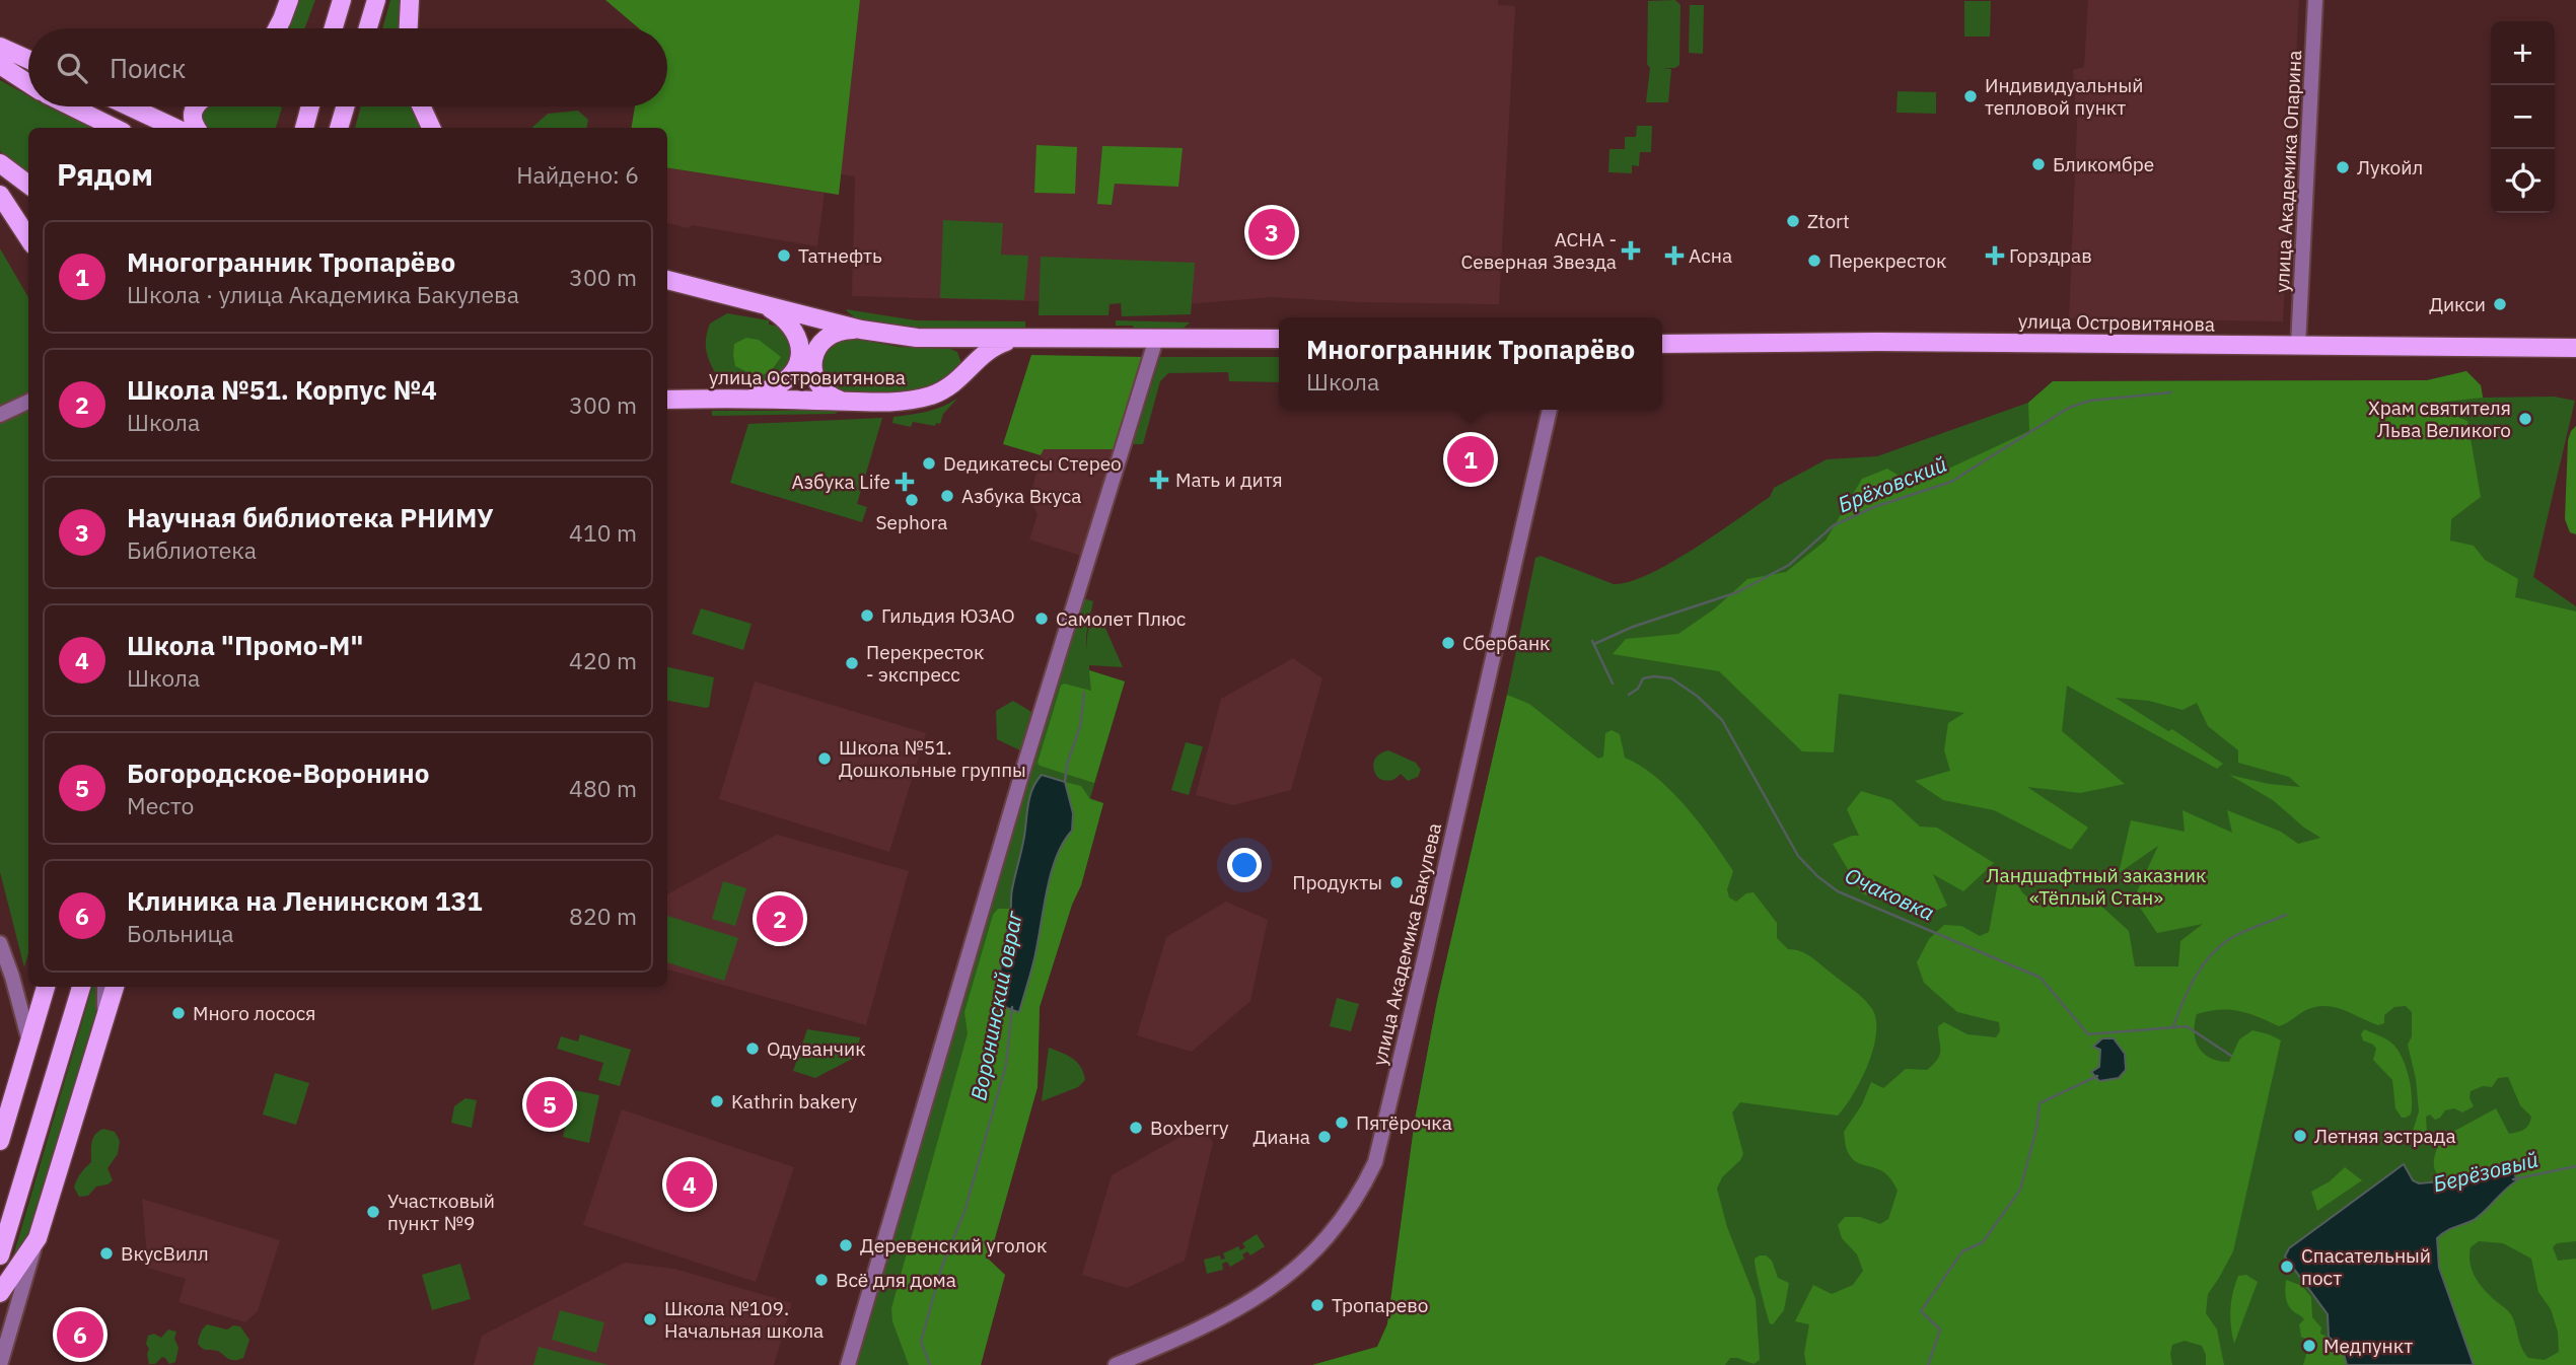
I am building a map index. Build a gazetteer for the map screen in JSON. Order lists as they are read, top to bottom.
{
  "streets": {
    "main road": ["улица Островитянова"],
    "street": ["улица Академика Опарина", "улица Академика Бакулева"]
  },
  "crossings": [
    ["улица Академика Опарина", "улица Островитянова"]
  ],
  "water": [
    "Брёховский",
    "Очаковка",
    "Воронинский овраг",
    "Берёзовый"
  ],
  "parks": ["Ландшафтный заказник «Тёплый Стан»"],
  "places": {
    "other": [
      "Индивидуальный тепловой пункт",
      "Бликомбре",
      "Лукойл",
      "Ztort",
      "Татнефть",
      "Перекресток",
      "Дикси",
      "Храм святителя Льва Великого",
      "Dедикатесы Стерео",
      "Азбука Вкуса",
      "Sephora",
      "Гильдия ЮЗАО",
      "Самолет Плюс",
      "Сбербанк",
      "Перекресток - экспресс",
      "Школа №51. Дошкольные группы",
      "Продукты",
      "Много лосося",
      "Одуванчик",
      "Kathrin bakery",
      "Пятёрочка",
      "Boxberry",
      "Летняя эстрада",
      "Диана",
      "Участковый пункт №9",
      "Деревенский уголок",
      "ВкусВилл",
      "Спасательный пост",
      "Всё для дома",
      "Тропарево",
      "Школа №109. Начальная школа",
      "Медпункт"
    ],
    "health": [
      "АСНА - Северная Звезда",
      "Асна",
      "Горздрав",
      "Мать и дитя",
      "Азбука Life"
    ]
  },
  "page": {
    "map_buttons": ["+", "−"],
    "search": "Поиск",
    "heading": ["Рядом", "Найдено: 6"],
    "pins": [
      "3",
      "1",
      "2",
      "5",
      "4",
      "6"
    ],
    "list": [
      {
        "mark": "1",
        "name": "Многогранник Тропарёво",
        "note": "Школа · улица Академика Бакулева",
        "value": "300 m"
      },
      {
        "mark": "2",
        "name": "Школа №51. Корпус №4",
        "note": "Школа",
        "value": "300 m"
      },
      {
        "mark": "3",
        "name": "Научная библиотека РНИМУ",
        "note": "Библиотека",
        "value": "410 m"
      },
      {
        "mark": "4",
        "name": "Школа \"Промо-М\"",
        "note": "Школа",
        "value": "420 m"
      },
      {
        "mark": "5",
        "name": "Богородское-Воронино",
        "note": "Место",
        "value": "480 m"
      },
      {
        "mark": "6",
        "name": "Клиника на Ленинском 131",
        "note": "Больница",
        "value": "820 m"
      }
    ],
    "popup": ["Многогранник Тропарёво", "Школа"]
  }
}
